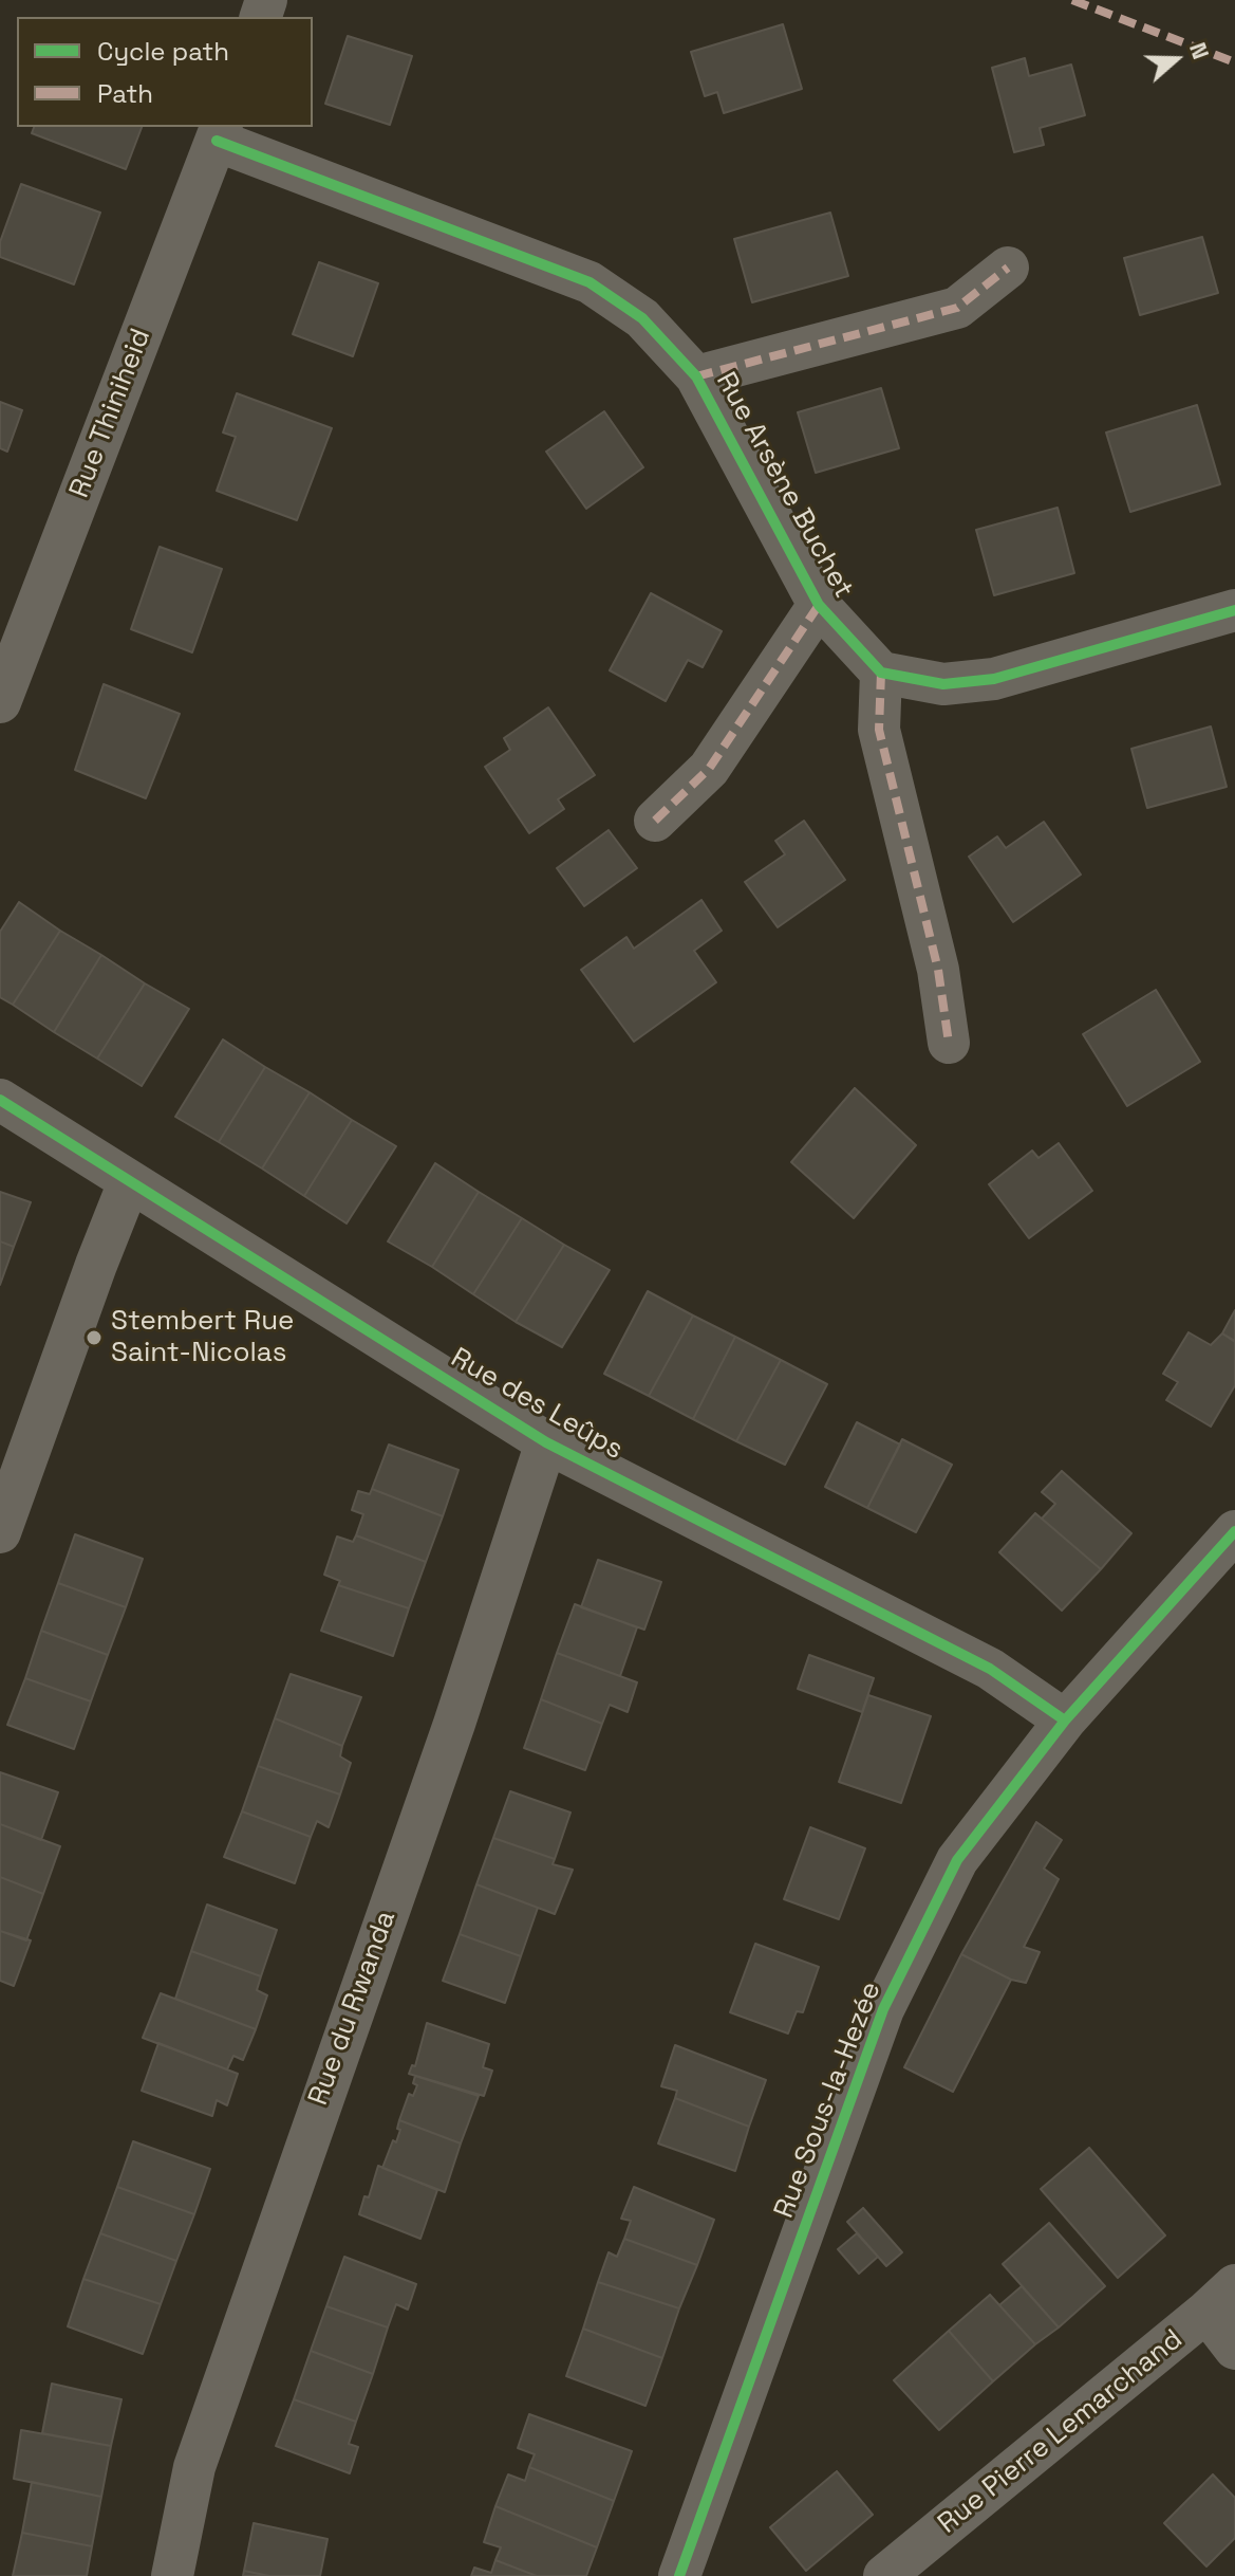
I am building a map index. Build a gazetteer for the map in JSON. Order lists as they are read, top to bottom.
{
  "streets": {
    "street": [
      "Rue Thiniheid",
      "Rue Arsène Buchet",
      "Rue des Leûps",
      "Rue du Rwanda",
      "Rue Sous-la-Hezée",
      "Rue Pierre Lemarchand"
    ]
  },
  "crossings": [
    ["Rue Thiniheid", "Rue Arsène Buchet"],
    ["Rue des Leûps", "Rue du Rwanda"],
    ["Rue des Leûps", "Rue Sous-la-Hezée"]
  ],
  "places": ["Stembert Rue Saint-Nicolas"],
  "legend": ["Cycle path", "Path"],
  "north": "right"
}
